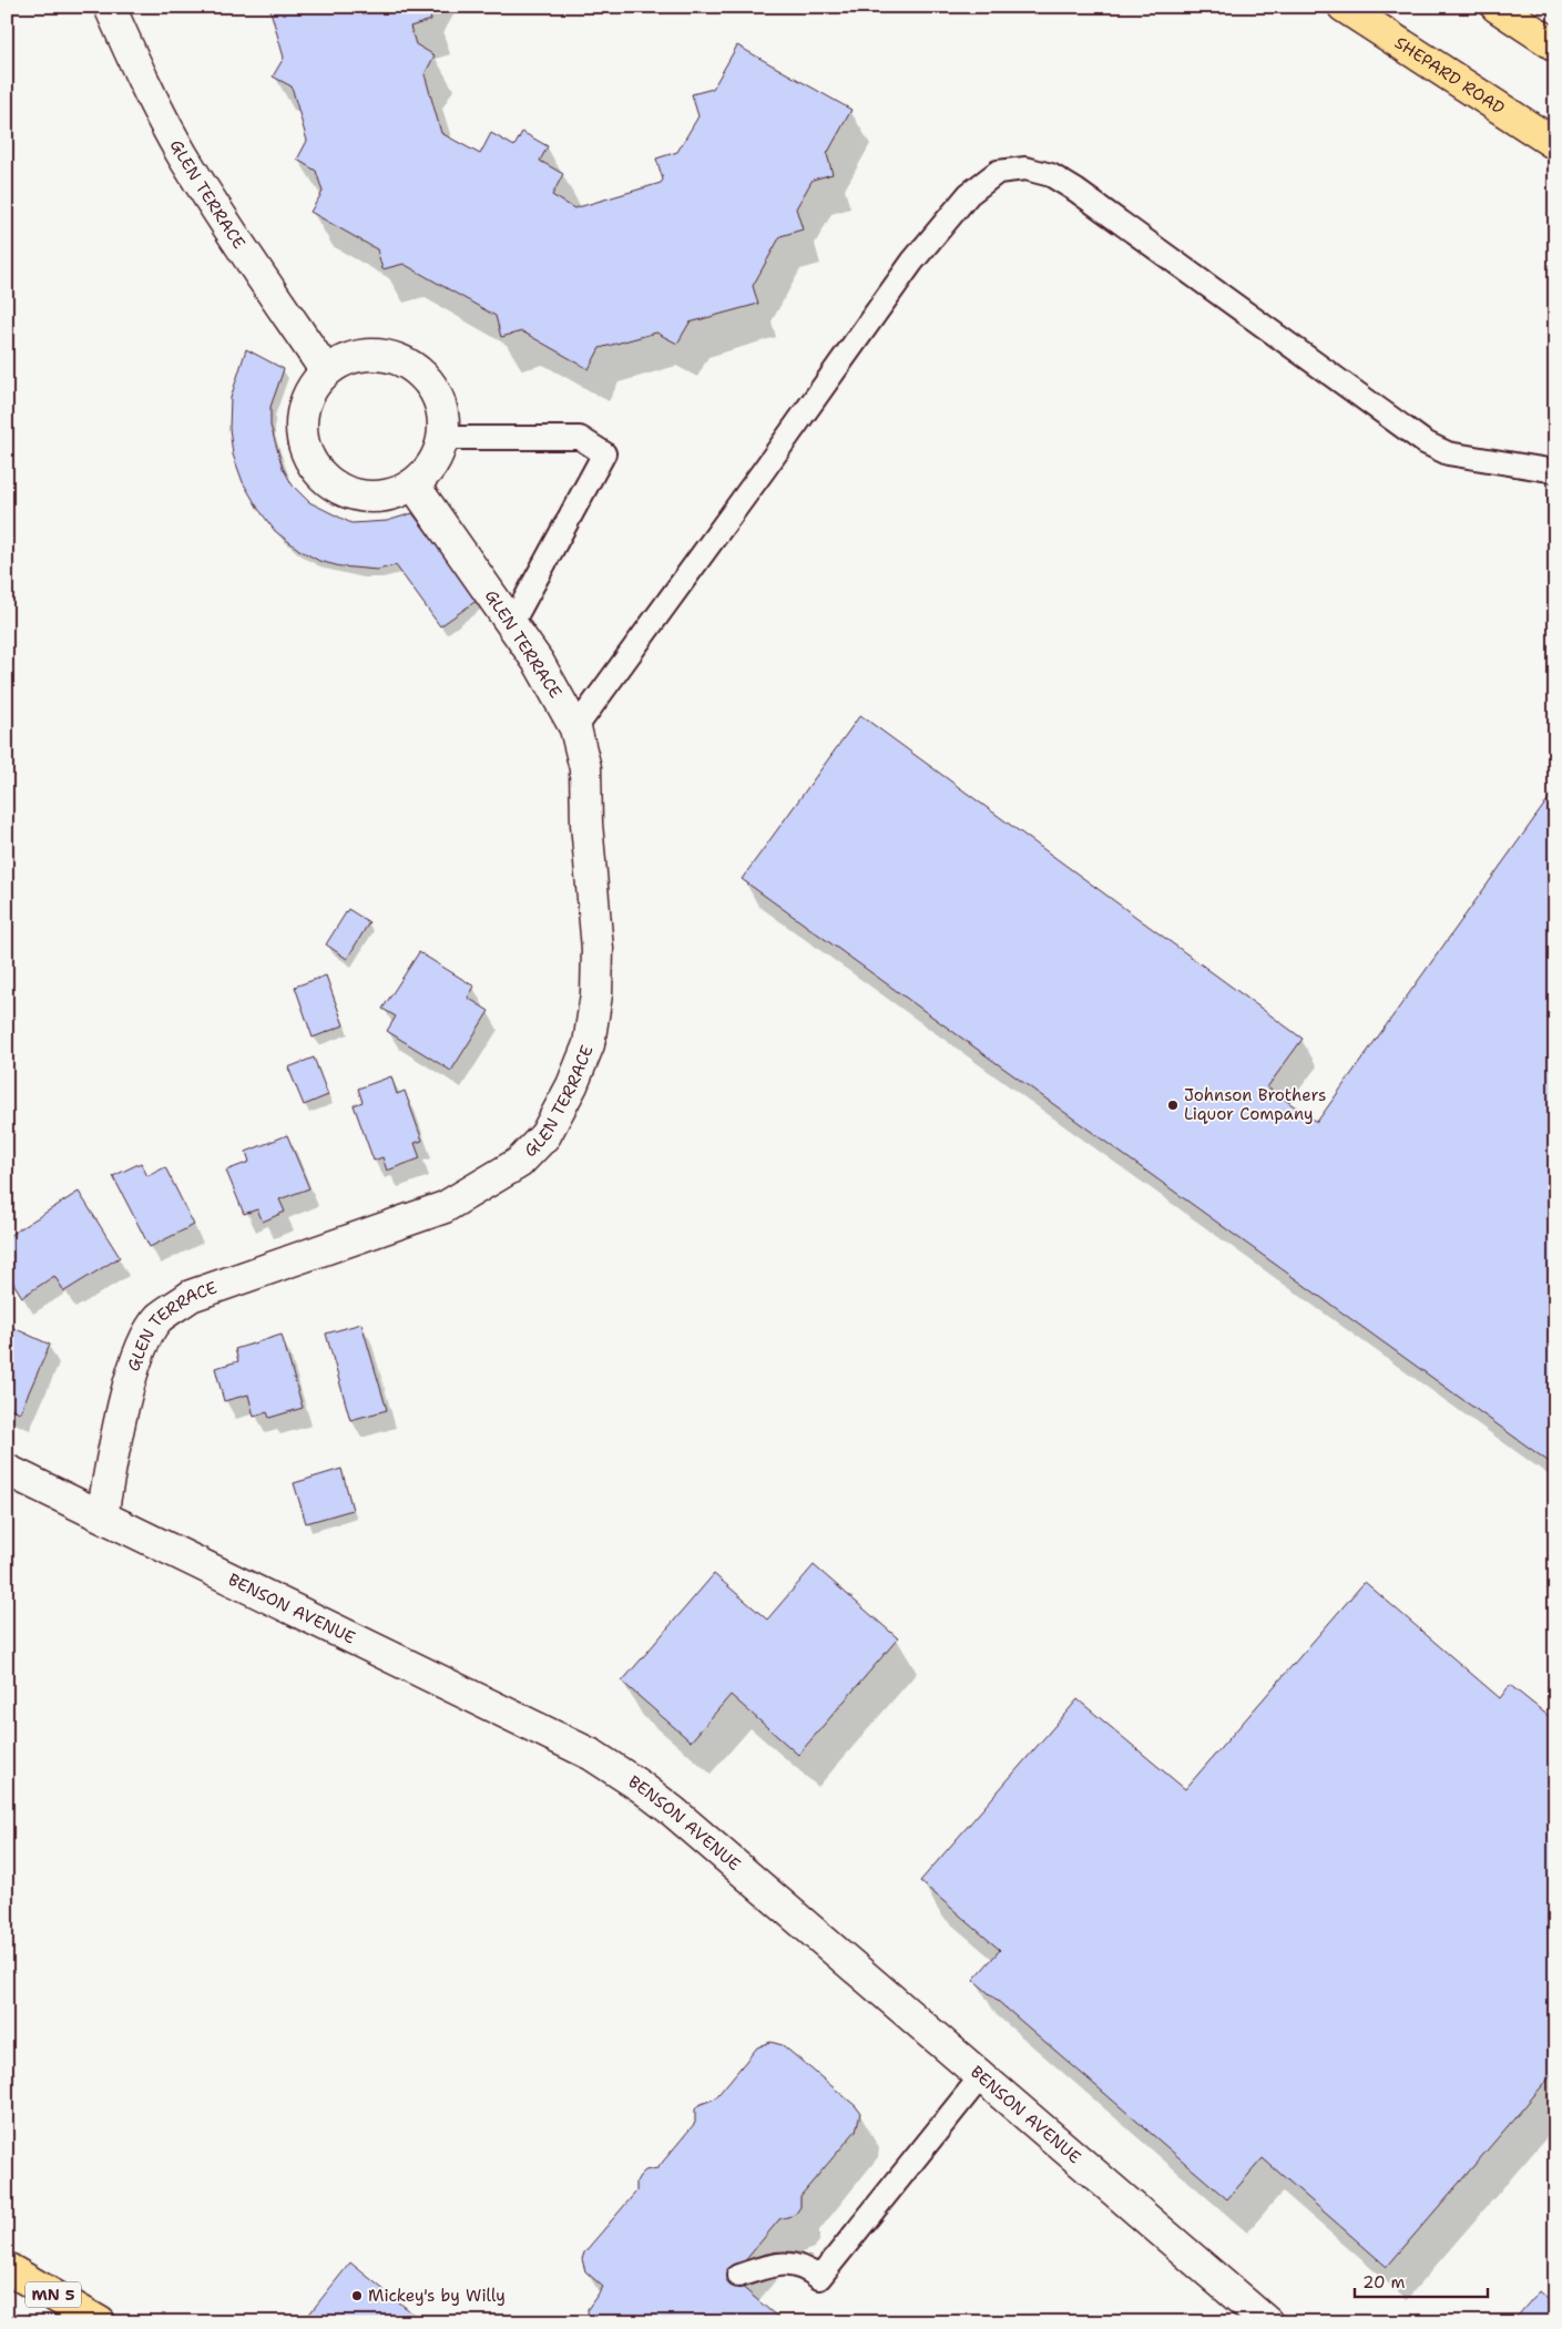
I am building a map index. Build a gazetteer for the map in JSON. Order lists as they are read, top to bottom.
{
  "streets": {
    "main road": ["SHEPARD ROAD", "MN 5"],
    "street": ["GLEN TERRACE", "BENSON AVENUE"]
  },
  "crossings": [
    ["GLEN TERRACE", "BENSON AVENUE"]
  ],
  "places": ["Johnson Brothers Liquor Company", "Mickey's by Willy"],
  "scale_bar": "20 m"
}
